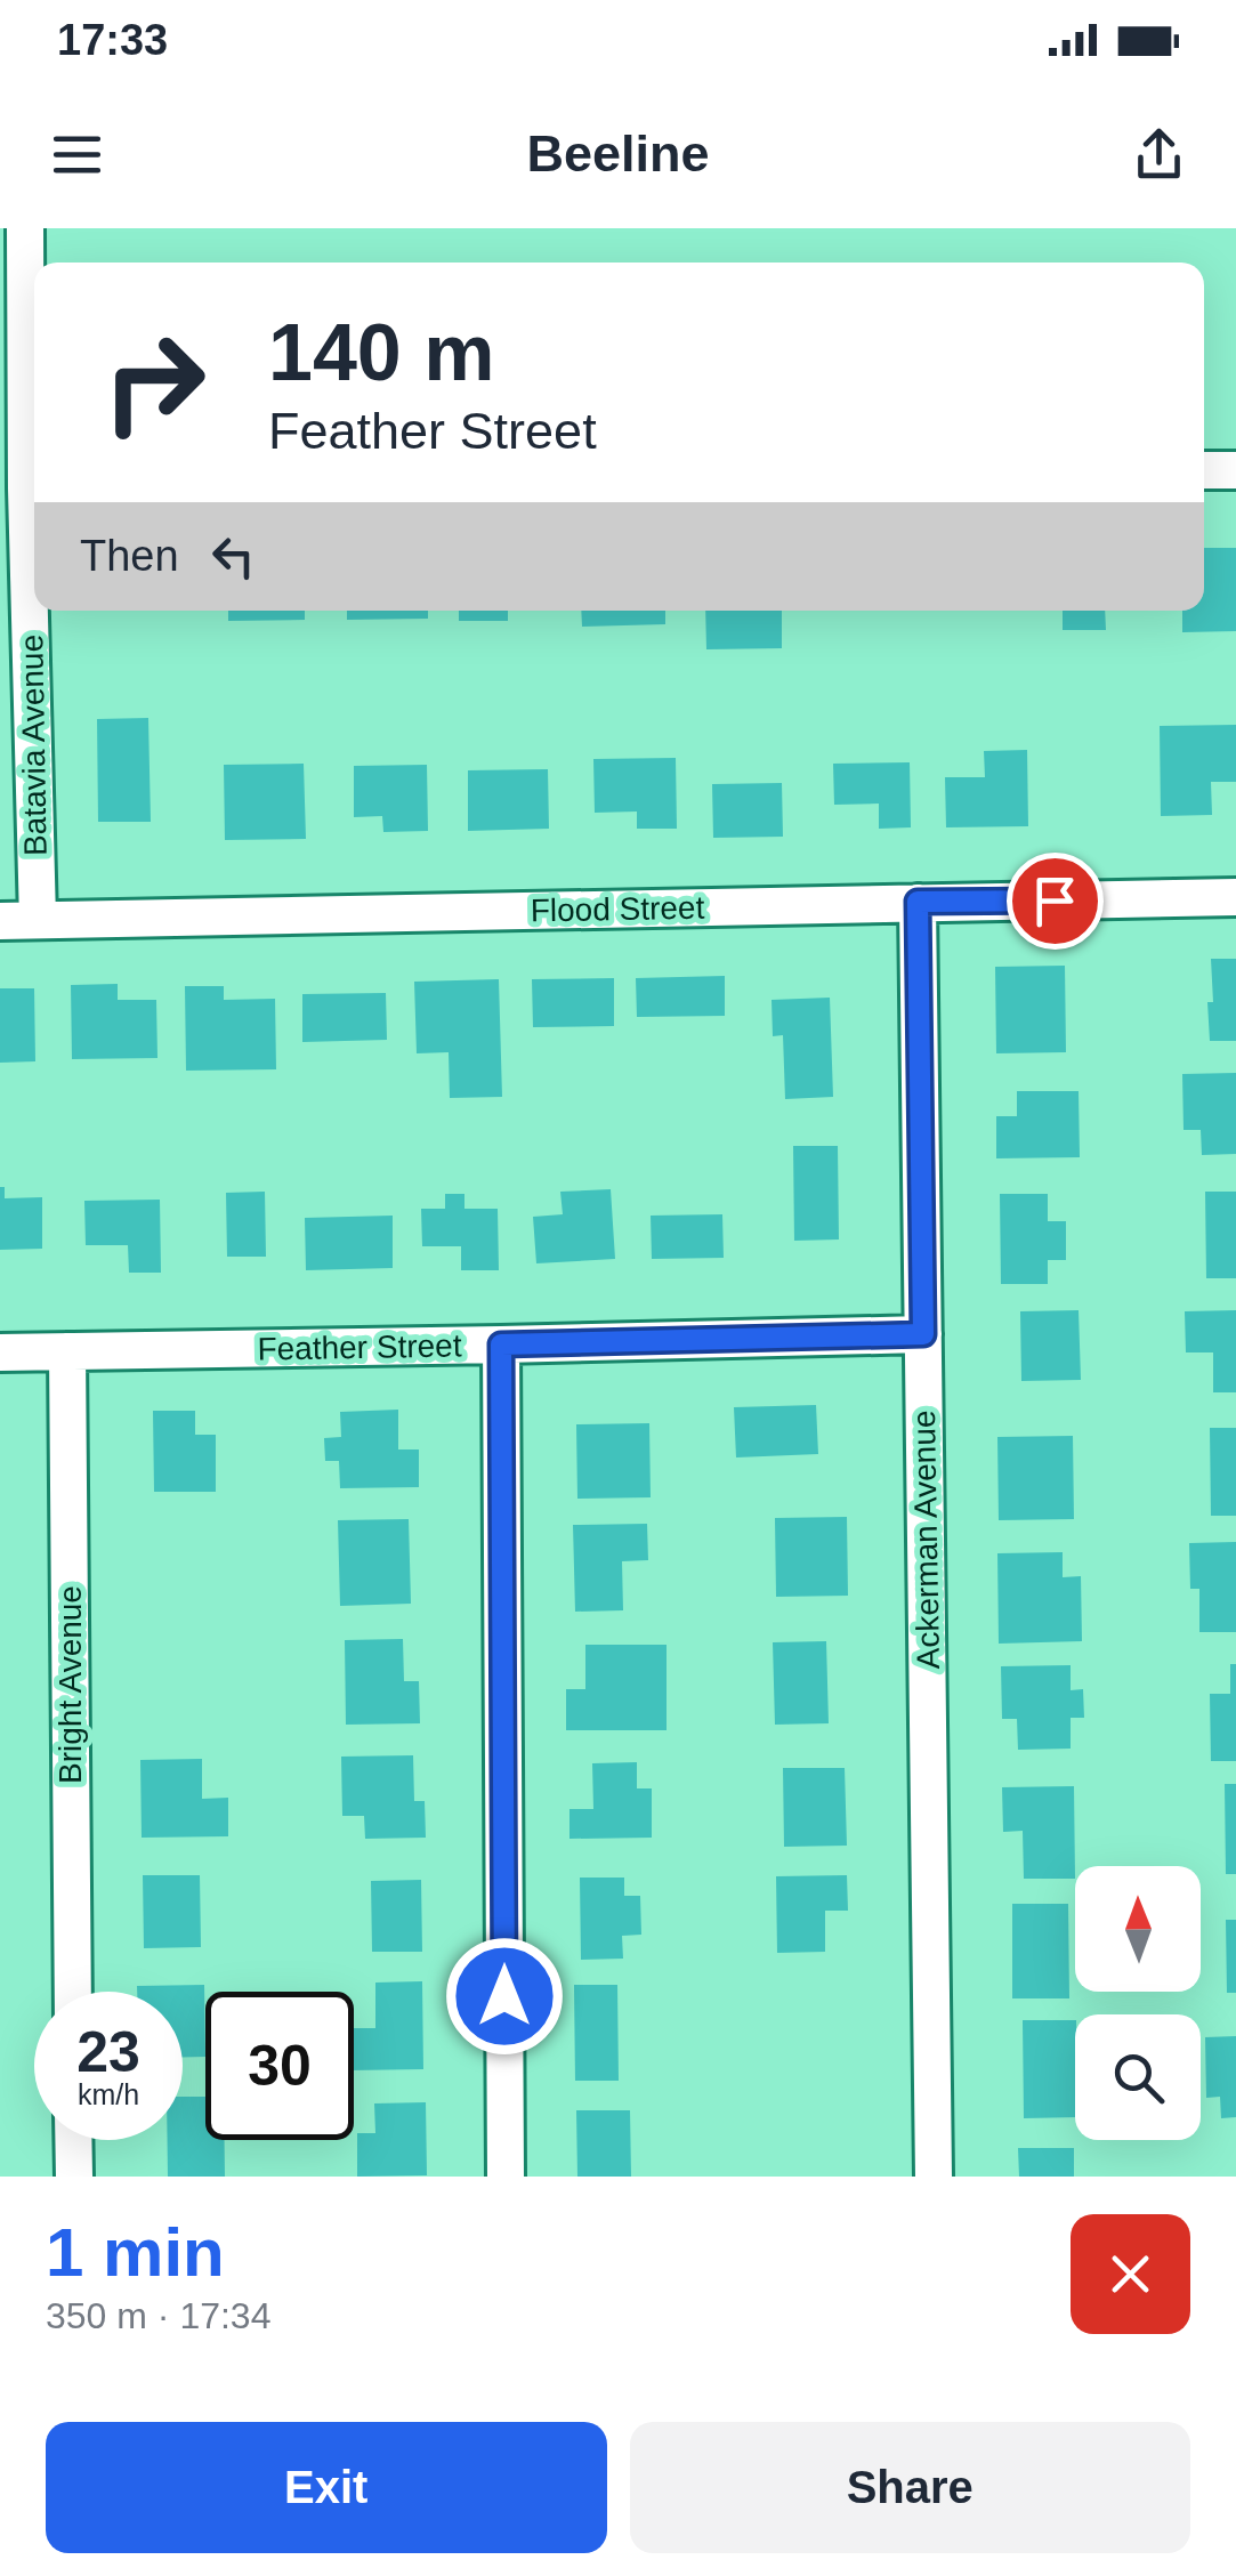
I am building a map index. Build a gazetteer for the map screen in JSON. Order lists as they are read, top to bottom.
{
  "streets": {
    "street": [
      "Batavia Avenue",
      "Flood Street",
      "Feather Street",
      "Ackerman Avenue",
      "Bright Avenue"
    ]
  },
  "crossings": [
    ["Batavia Avenue", "Flood Street"],
    ["Flood Street", "Ackerman Avenue"],
    ["Feather Street", "Ackerman Avenue"],
    ["Feather Street", "Bright Avenue"]
  ],
  "north": "top",
  "page": {
    "status": "17:33",
    "header": "Beeline",
    "turn": ["140 m", "Feather Street"],
    "then": "Then",
    "speed": "23 km/h",
    "limit": "30",
    "heading": ["1 min", "350 m · 17:34"],
    "buttons": ["Exit", "Share"]
  }
}
